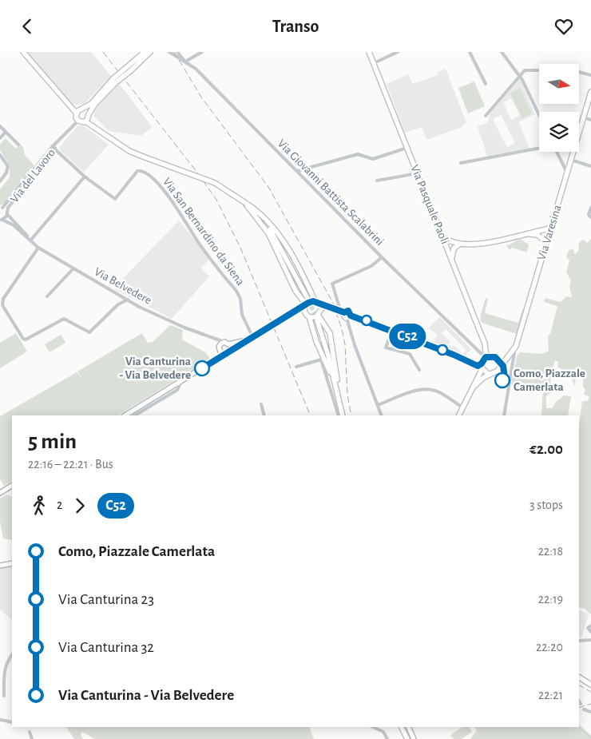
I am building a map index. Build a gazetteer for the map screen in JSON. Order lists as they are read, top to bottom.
{
  "streets": {
    "main road": ["Via Pasquale Paoli", "Via Varesina"],
    "street": [
      "Via del Lavoro",
      "Via Giovanni Battista Scalabrini",
      "Via San Bernardino da Siena",
      "Via Belvedere"
    ]
  },
  "crossings": [
    ["Via del Lavoro", "Via San Bernardino da Siena"],
    ["Via del Lavoro", "Via Belvedere"],
    ["Via Giovanni Battista Scalabrini", "Via Pasquale Paoli"]
  ],
  "places": ["Via Canturina - Via Belvedere", "Como, Piazzale Camerlata"],
  "lines": ["bus line C52"],
  "north": "right",
  "page": {
    "header": "Transo",
    "on_map": "C52",
    "heading": ["5 min", "22:16 – 22:21 · Bus", "€2.00"],
    "legs": ["2", "C52", "3 stops"],
    "list": [
      {
        "name": "Como, Piazzale Camerlata",
        "value": "22:18"
      },
      {
        "name": "Via Canturina 23",
        "value": "22:19"
      },
      {
        "name": "Via Canturina 32",
        "value": "22:20"
      },
      {
        "name": "Via Canturina - Via Belvedere",
        "value": "22:21"
      }
    ]
  }
}
